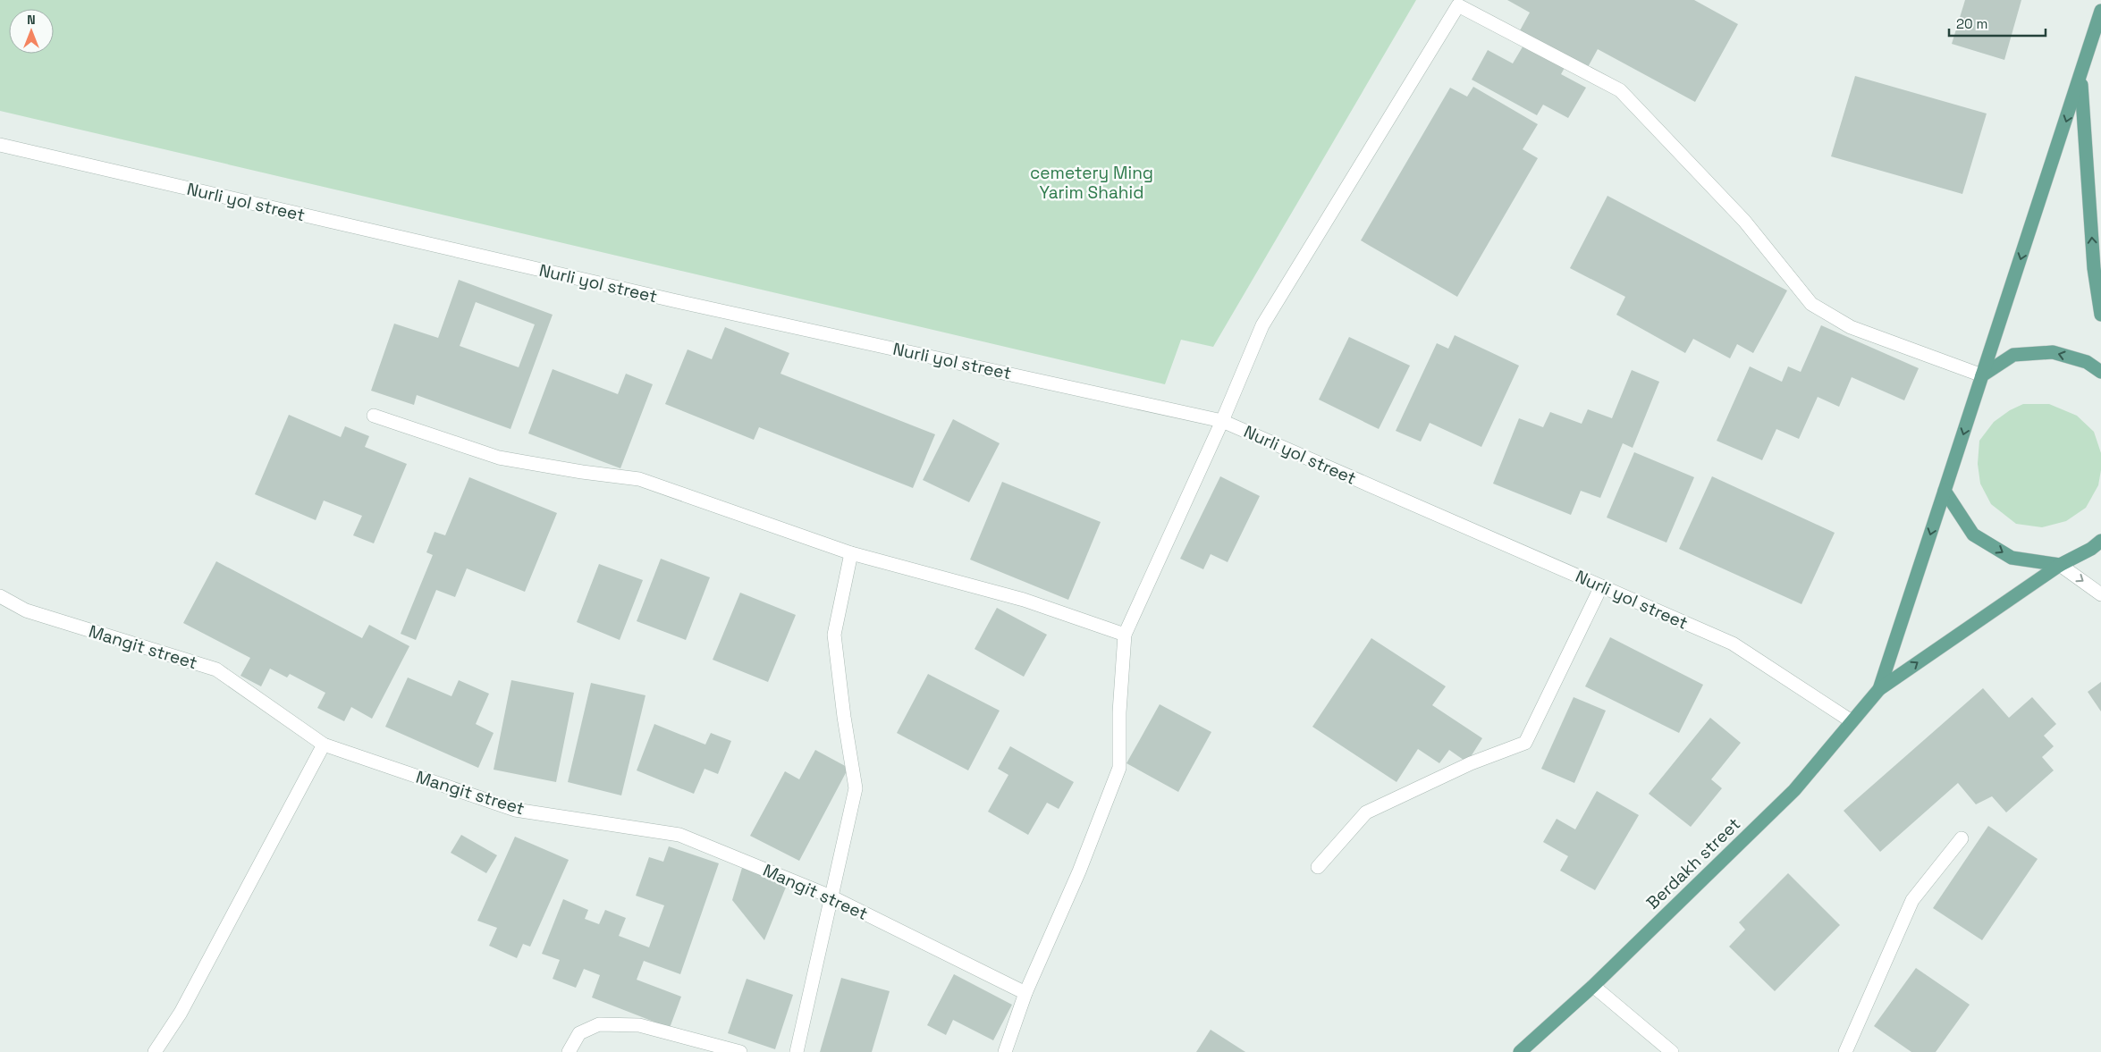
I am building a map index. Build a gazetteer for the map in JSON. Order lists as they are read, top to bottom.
{
  "streets": {
    "main road": ["Berdakh street"],
    "street": ["Nurli yol street", "Mangit street"]
  },
  "crossings": [
    ["Nurli yol street", "Berdakh street"]
  ],
  "parks": ["cemetery Ming Yarim Shahid"],
  "scale_bar": "20 m",
  "north": "top"
}
